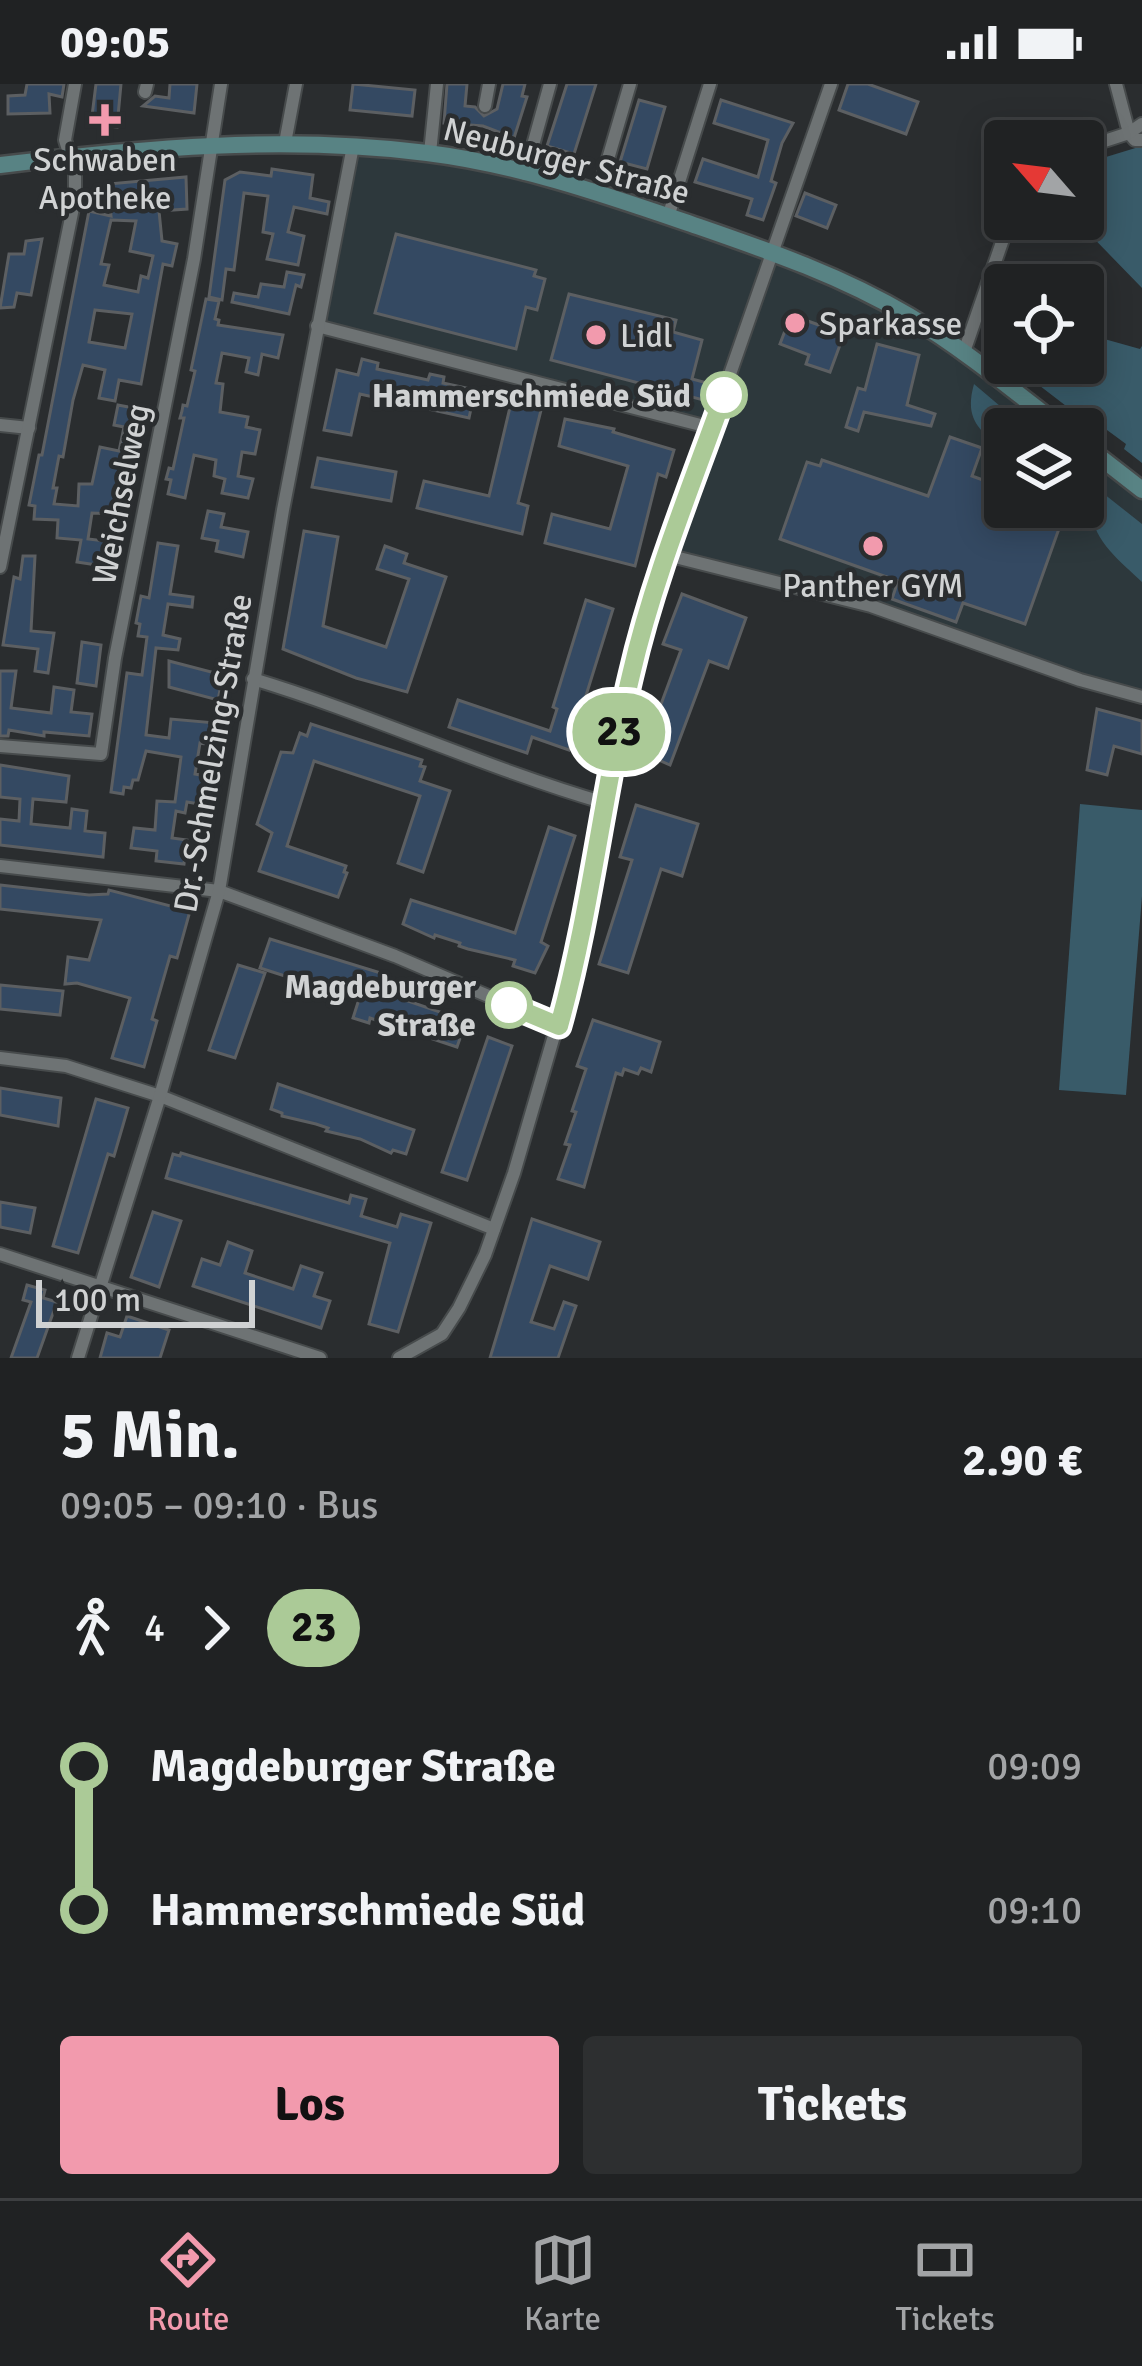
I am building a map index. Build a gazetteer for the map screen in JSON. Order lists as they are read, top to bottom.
{
  "streets": {
    "street": ["Neuburger Straße", "Weichselweg", "Dr.-Schmelzing-Straße"]
  },
  "crossings": [
    ["Neuburger Straße", "Weichselweg"],
    ["Neuburger Straße", "Dr.-Schmelzing-Straße"]
  ],
  "places": {
    "health": ["Schwaben Apotheke"],
    "other": [
      "Sparkasse",
      "Lidl",
      "Hammerschmiede Süd",
      "Panther GYM",
      "Magdeburger Straße"
    ]
  },
  "lines": ["bus line 23"],
  "scale_bar": "100 m",
  "north": "top left",
  "page": {
    "status": "09:05",
    "on_map": "23",
    "scale": "100 m",
    "heading": ["5 Min.", "09:05 – 09:10 · Bus", "2.90 €"],
    "legs": ["4", "23"],
    "list": [
      {
        "name": "Magdeburger Straße",
        "value": "09:09"
      },
      {
        "name": "Hammerschmiede Süd",
        "value": "09:10"
      }
    ],
    "buttons": ["Los", "Tickets"],
    "tabs": ["Route", "Karte", "Tickets"]
  }
}
